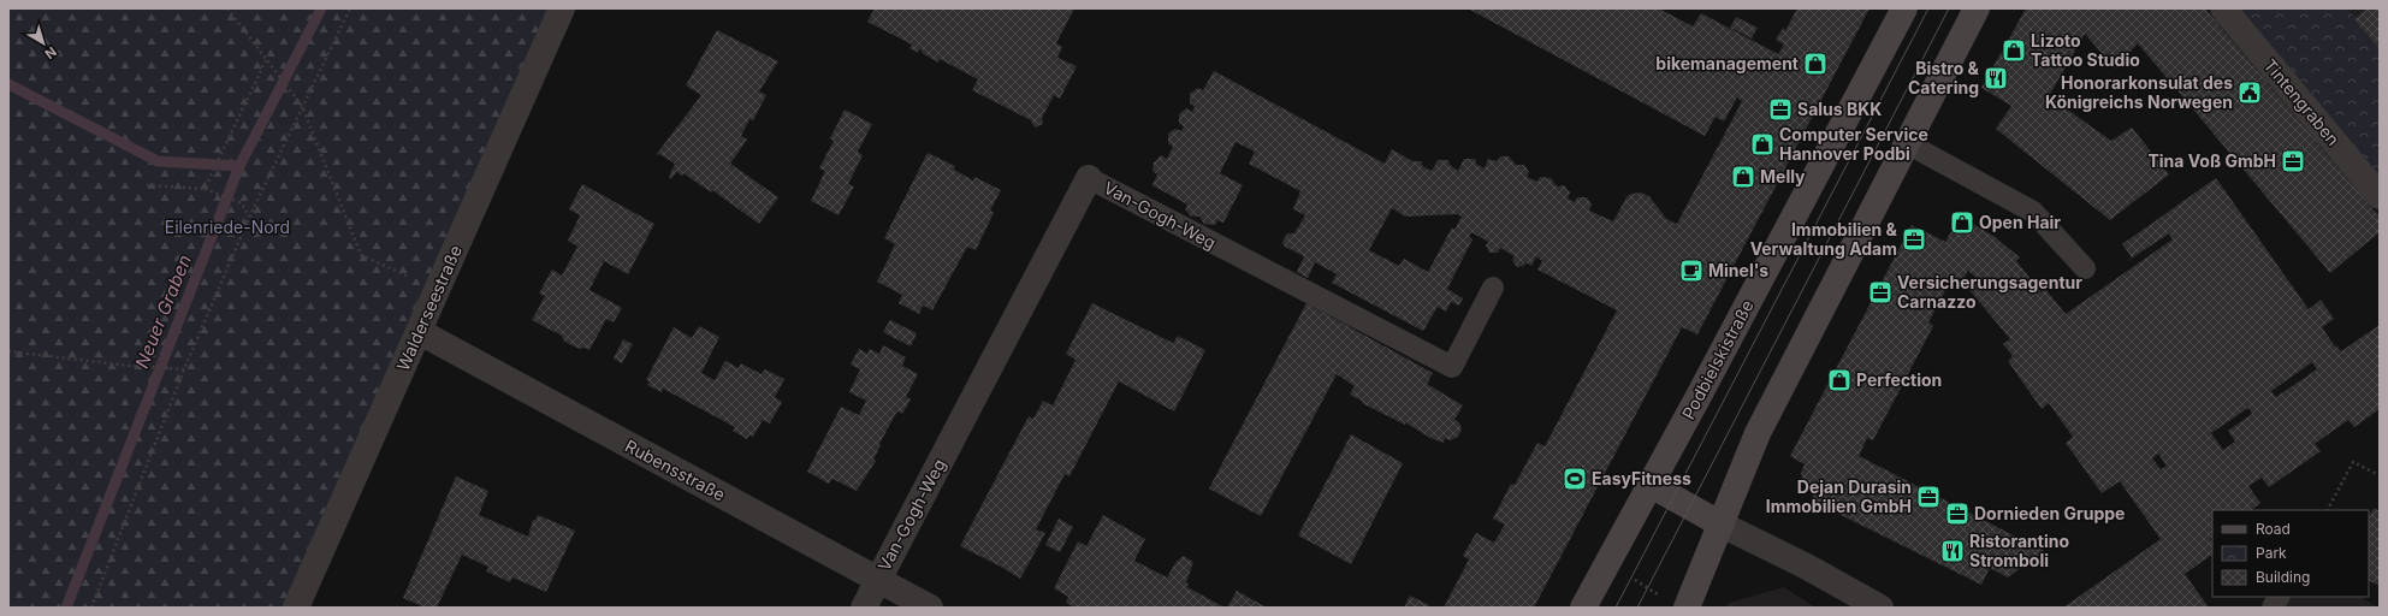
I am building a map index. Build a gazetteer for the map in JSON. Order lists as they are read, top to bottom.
{
  "streets": {
    "main road": ["Podbielskistraße"],
    "street": [
      "Tintengraben",
      "Van-Gogh-Weg",
      "Walderseestraße",
      "Rubensstraße"
    ]
  },
  "crossings": [
    ["Van-Gogh-Weg", "Rubensstraße"],
    ["Walderseestraße", "Rubensstraße"]
  ],
  "water": ["Neuer Graben"],
  "parks": ["Eilenriede-Nord"],
  "places": {
    "shop": [
      "Lizoto Tattoo Studio",
      "bikemanagement",
      "Computer Service Hannover Podbi",
      "Melly",
      "Open Hair",
      "Perfection"
    ],
    "restaurant": ["Bistro & Catering", "Ristorantino Stromboli"],
    "public building": ["Honorarkonsulat des Königreichs Norwegen"],
    "office": [
      "Salus BKK",
      "Tina Voß GmbH",
      "Immobilien & Verwaltung Adam",
      "Versicherungsagentur Carnazzo",
      "Dejan Durasin Immobilien GmbH",
      "Dornieden Gruppe"
    ],
    "cafe": ["Minel's"],
    "sports": ["EasyFitness"]
  },
  "legend": ["Road", "Park", "Building"],
  "north": "bottom right"
}
